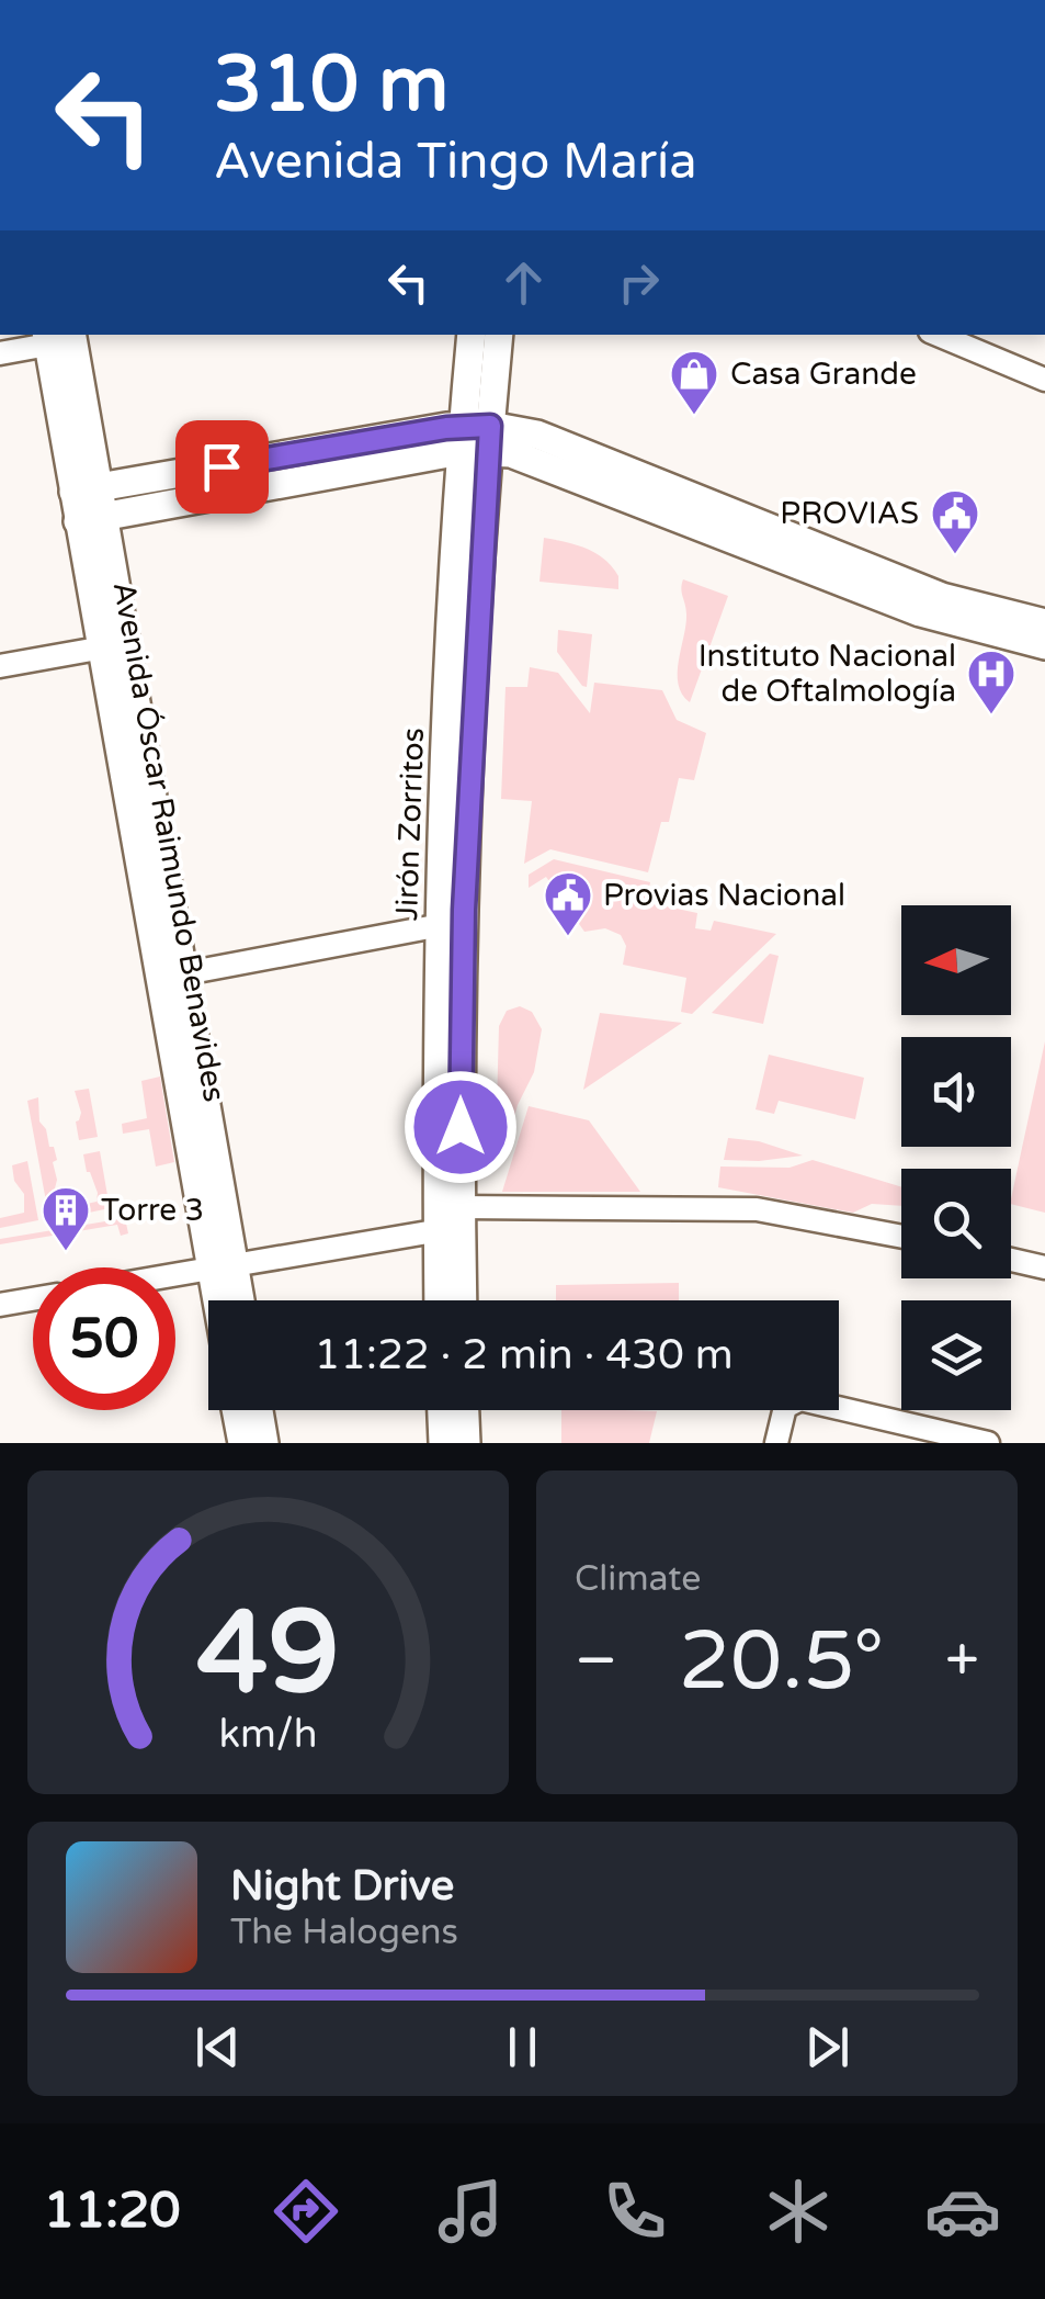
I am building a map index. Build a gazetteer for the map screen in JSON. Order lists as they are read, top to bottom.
{
  "streets": {
    "main road": ["Jirón Zorritos", "Avenida Óscar Raimundo Benavides"]
  },
  "places": {
    "shop": ["Casa Grande"],
    "public building": ["PROVIAS", "Provias Nacional"],
    "hospital": ["Instituto Nacional de Oftalmología"],
    "building": ["Torre 3"]
  },
  "north": "left",
  "page": {
    "turn": ["310 m", "Avenida Tingo María"],
    "limit": "50",
    "trip": "11:22 · 2 min · 430 m",
    "tile": "Climate",
    "heat": ["−", "20.5°", "+"],
    "song": ["Night Drive", "The Halogens"],
    "tabs": "11:20",
    "gauge": ["49", "km/h"]
  }
}
